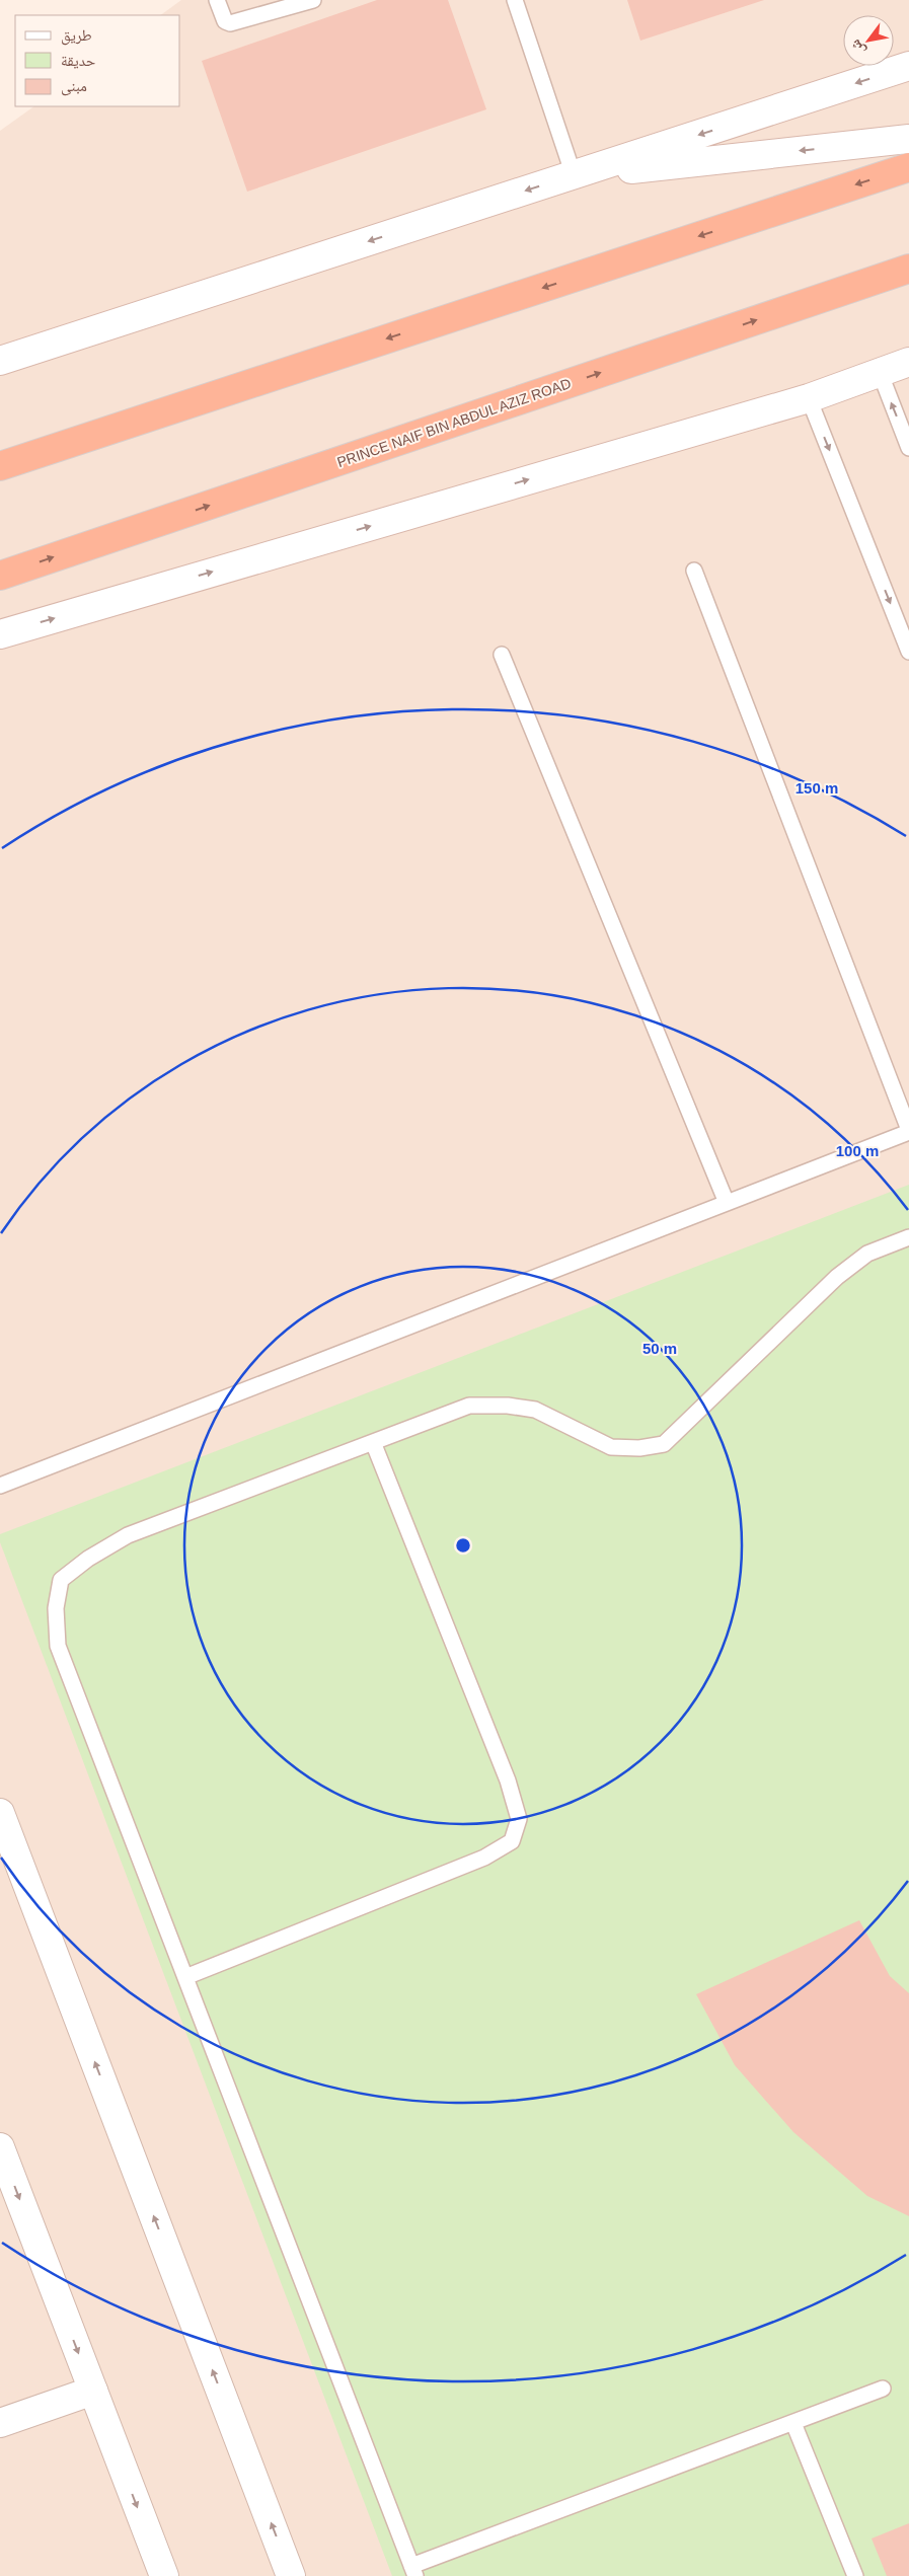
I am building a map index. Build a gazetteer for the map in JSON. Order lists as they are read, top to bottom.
{
  "streets": {
    "highway": ["PRINCE NAIF BIN ABDUL AZIZ ROAD"]
  },
  "legend": ["طريق", "حديقة", "مبنى"],
  "north": "bottom left",
  "rings": ["150 m", "100 m", "50 m"]
}
